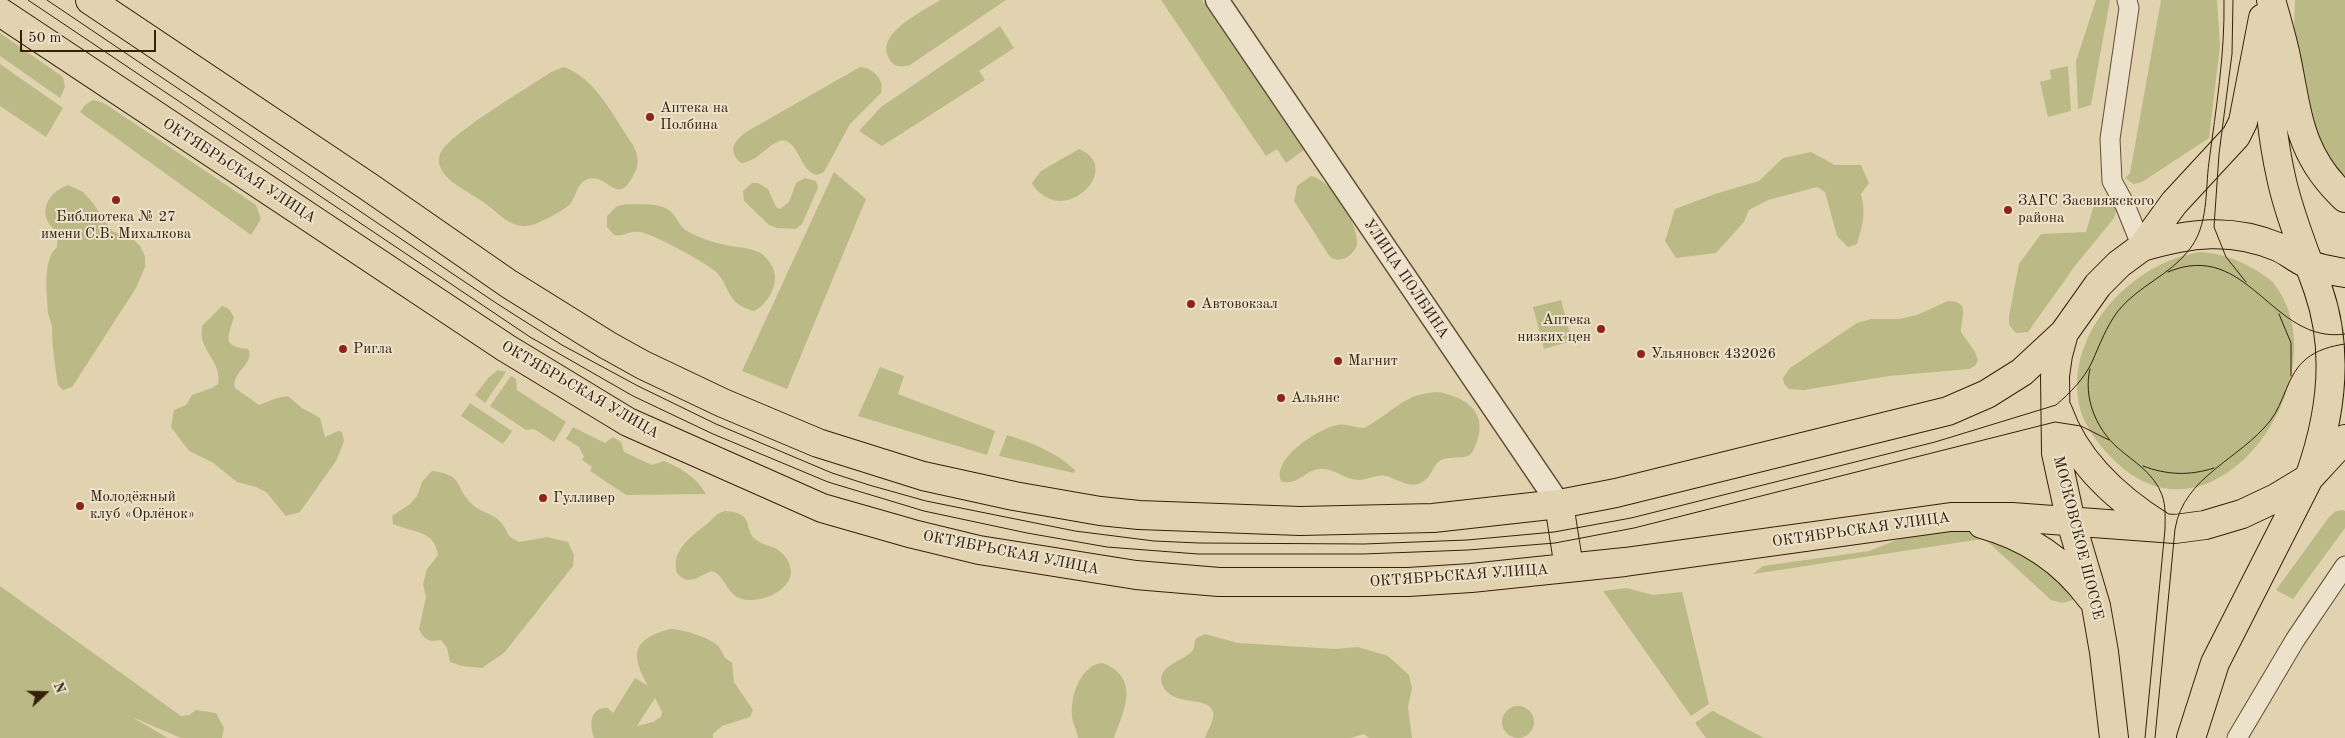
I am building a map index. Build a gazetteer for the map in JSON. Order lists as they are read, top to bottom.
{
  "streets": {
    "main road": ["ОКТЯБРЬСКАЯ УЛИЦА", "УЛИЦА ПОЛБИНА", "МОСКОВСКОЕ ШОССЕ"]
  },
  "crossings": [
    ["ОКТЯБРЬСКАЯ УЛИЦА", "УЛИЦА ПОЛБИНА"],
    ["ОКТЯБРЬСКАЯ УЛИЦА", "МОСКОВСКОЕ ШОССЕ"]
  ],
  "places": [
    "Аптека на Полбина",
    "Библиотека № 27 имени С.В. Михалкова",
    "ЗАГС Засвияжского района",
    "Автовокзал",
    "Аптека низких цен",
    "Ригла",
    "Ульяновск 432026",
    "Магнит",
    "Альянс",
    "Гулливер",
    "Молодёжный клуб «Орлёнок»"
  ],
  "scale_bar": "50 m",
  "north": "right"
}
